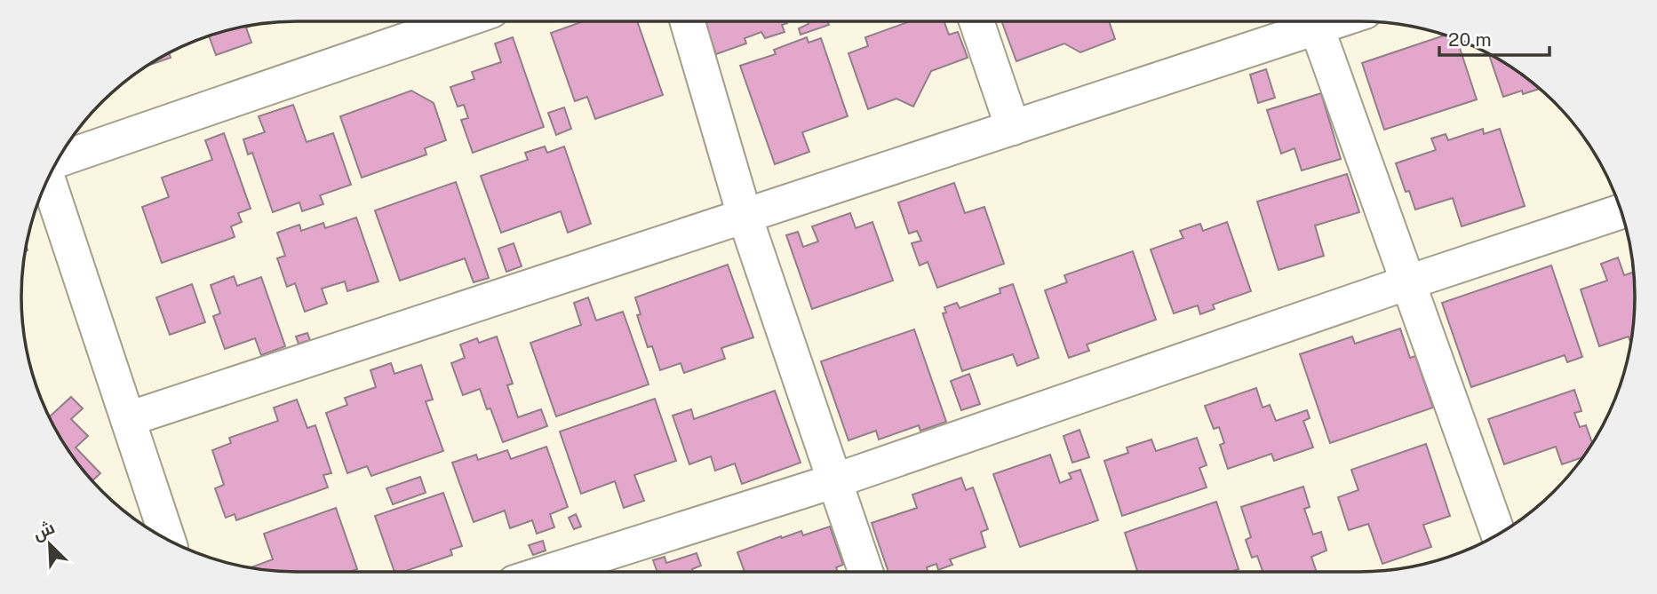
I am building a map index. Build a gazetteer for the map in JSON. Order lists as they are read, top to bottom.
{
  "scale_bar": "20 m",
  "north": "top left"
}
